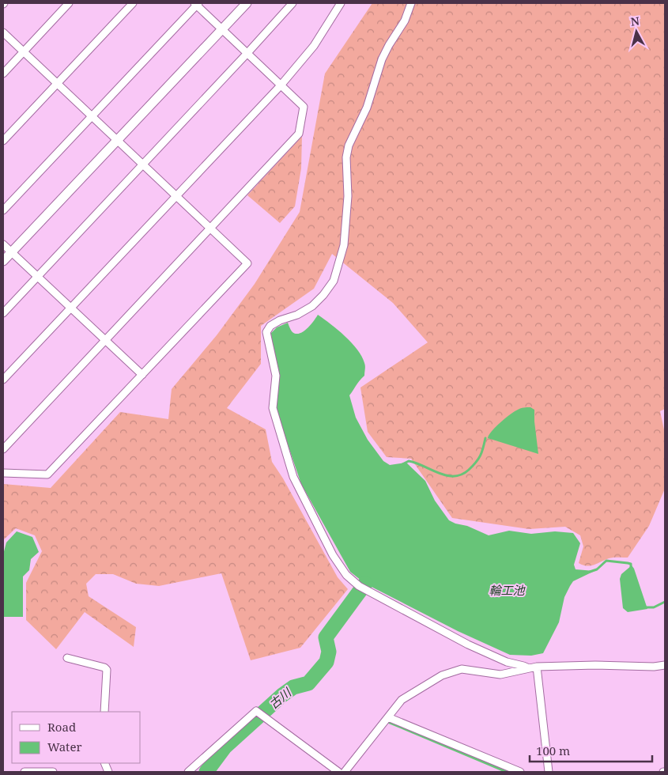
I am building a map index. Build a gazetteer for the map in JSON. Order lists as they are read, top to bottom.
{
  "water": ["輪工池", "古川"],
  "legend": ["Road", "Water"],
  "scale_bar": "100 m",
  "north": "top"
}
